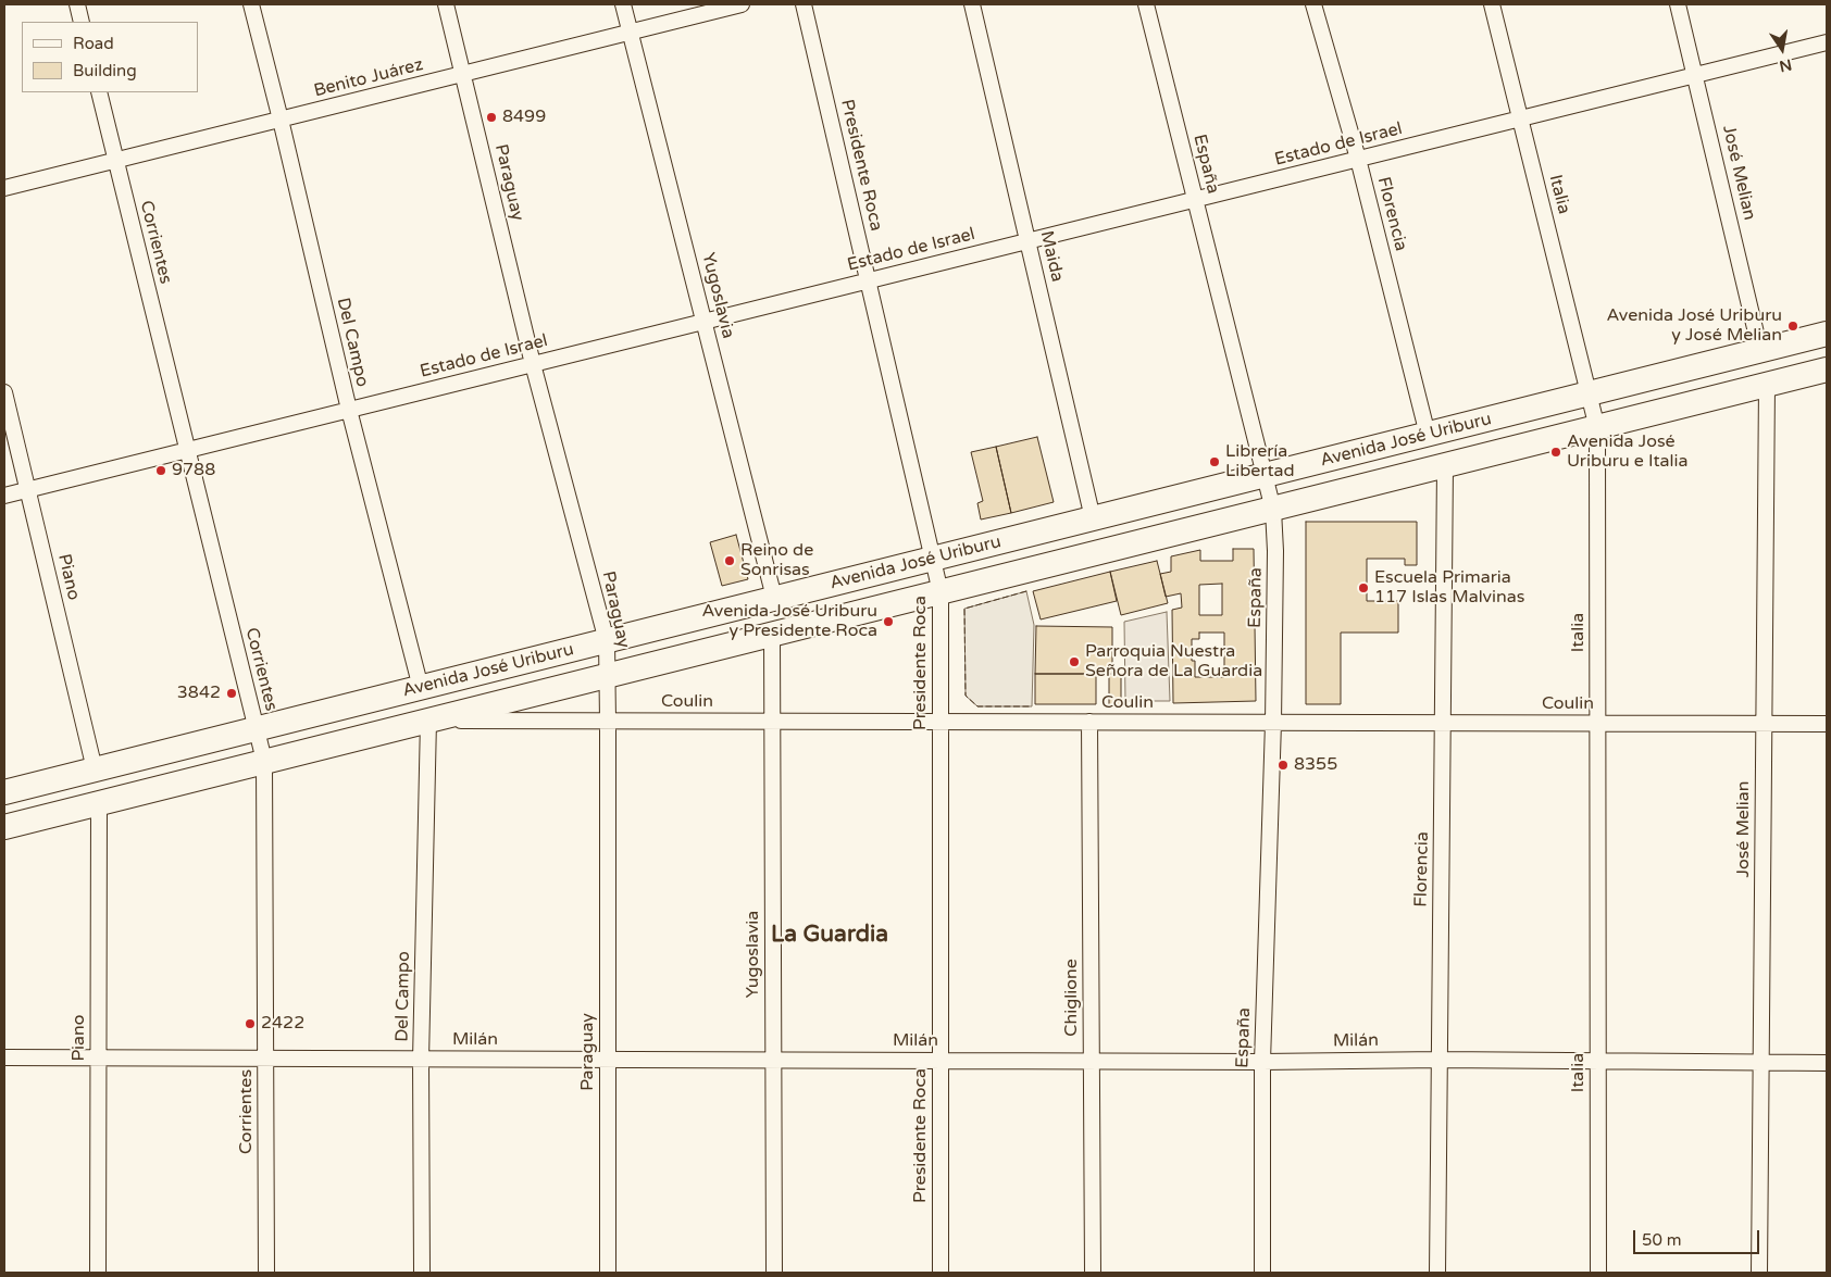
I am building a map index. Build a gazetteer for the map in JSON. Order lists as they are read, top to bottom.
{
  "streets": {
    "main road": ["Avenida José Uriburu"],
    "street": [
      "Benito Juárez",
      "Estado de Israel",
      "España",
      "Presidente Roca",
      "José Melian",
      "Paraguay",
      "Italia",
      "Florencia",
      "Corrientes",
      "Maida",
      "Yugoslavia",
      "Del Campo",
      "Piano",
      "Coulin",
      "Chiglione",
      "Milán"
    ]
  },
  "crossings": [
    ["Benito Juárez", "Paraguay"],
    ["Benito Juárez", "Corrientes"],
    ["Benito Juárez", "Yugoslavia"],
    ["Benito Juárez", "Del Campo"],
    ["Estado de Israel", "España"],
    ["Estado de Israel", "Presidente Roca"],
    ["Estado de Israel", "José Melian"],
    ["Estado de Israel", "Paraguay"],
    ["Estado de Israel", "Italia"],
    ["Estado de Israel", "Florencia"],
    ["Estado de Israel", "Corrientes"],
    ["Estado de Israel", "Maida"],
    ["Estado de Israel", "Yugoslavia"],
    ["Estado de Israel", "Del Campo"],
    ["Estado de Israel", "Piano"],
    ["España", "Avenida José Uriburu"],
    ["España", "Coulin"],
    ["España", "Milán"],
    ["Presidente Roca", "Avenida José Uriburu"],
    ["Presidente Roca", "Coulin"],
    ["Presidente Roca", "Milán"],
    ["José Melian", "Avenida José Uriburu"],
    ["José Melian", "Coulin"],
    ["José Melian", "Milán"],
    ["Paraguay", "Avenida José Uriburu"],
    ["Paraguay", "Coulin"],
    ["Paraguay", "Milán"],
    ["Italia", "Avenida José Uriburu"],
    ["Italia", "Coulin"],
    ["Italia", "Milán"],
    ["Florencia", "Avenida José Uriburu"],
    ["Florencia", "Coulin"],
    ["Florencia", "Milán"],
    ["Corrientes", "Avenida José Uriburu"],
    ["Corrientes", "Milán"],
    ["Maida", "Avenida José Uriburu"],
    ["Yugoslavia", "Avenida José Uriburu"],
    ["Yugoslavia", "Coulin"],
    ["Yugoslavia", "Milán"],
    ["Del Campo", "Avenida José Uriburu"],
    ["Del Campo", "Coulin"],
    ["Del Campo", "Milán"],
    ["Avenida José Uriburu", "Piano"],
    ["Avenida José Uriburu", "Coulin"],
    ["Piano", "Milán"],
    ["Coulin", "Chiglione"],
    ["Chiglione", "Milán"]
  ],
  "districts": ["La Guardia"],
  "places": [
    "8499",
    "Avenida José Uriburu y José Melian",
    "Avenida José Uriburu e Italia",
    "Librería Libertad",
    "9788",
    "Reino de Sonrisas",
    "Escuela Primaria 117 Islas Malvinas",
    "Avenida José Uriburu y Presidente Roca",
    "Parroquia Nuestra Señora de La Guardia",
    "3842",
    "8355",
    "2422"
  ],
  "legend": ["Road", "Building"],
  "scale_bar": "50 m",
  "north": "bottom"
}
